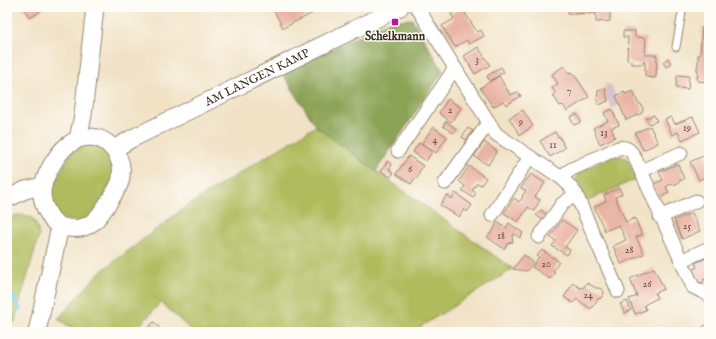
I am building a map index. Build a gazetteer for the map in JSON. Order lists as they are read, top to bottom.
{
  "streets": {
    "street": ["AM LANGEN KAMP"]
  },
  "places": {
    "transit": ["Schelkmann"]
  },
  "house_numbers": [
    "3",
    "7",
    "2",
    "9",
    "19",
    "13",
    "4",
    "11",
    "6",
    "25",
    "18",
    "28",
    "20",
    "26",
    "24"
  ]
}
